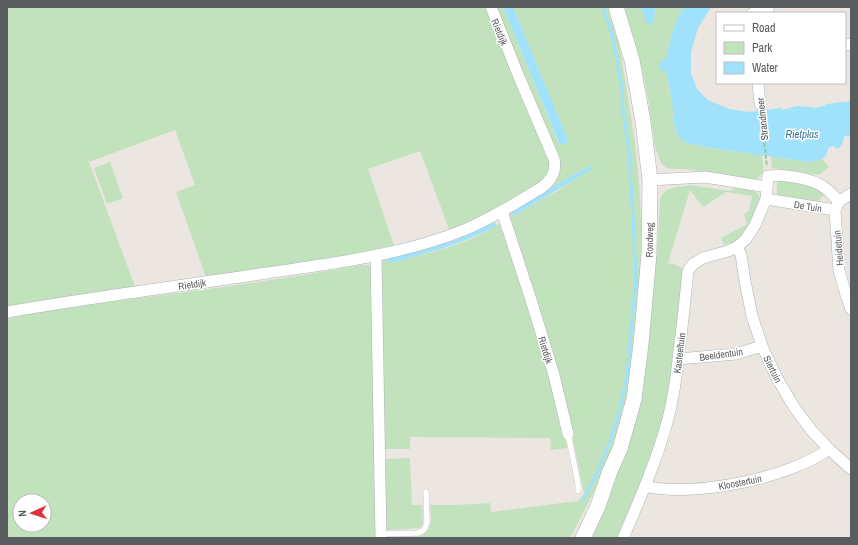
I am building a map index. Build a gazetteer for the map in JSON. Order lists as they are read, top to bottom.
{
  "streets": {
    "main road": ["Rondweg"],
    "street": [
      "Rietdijk",
      "Strandmeer",
      "De Tuin",
      "Heidetuin",
      "Kasteeltuin",
      "Beeldentuin",
      "Siertuin",
      "Kloostertuin"
    ]
  },
  "crossings": [
    ["De Tuin", "Rondweg"],
    ["De Tuin", "Heidetuin"],
    ["De Tuin", "Kasteeltuin"],
    ["Kasteeltuin", "Beeldentuin"],
    ["Kasteeltuin", "Siertuin"],
    ["Kasteeltuin", "Kloostertuin"],
    ["Beeldentuin", "Siertuin"],
    ["Siertuin", "Kloostertuin"]
  ],
  "water": ["Rietplas"],
  "legend": ["Road", "Park", "Water"],
  "north": "left"
}
